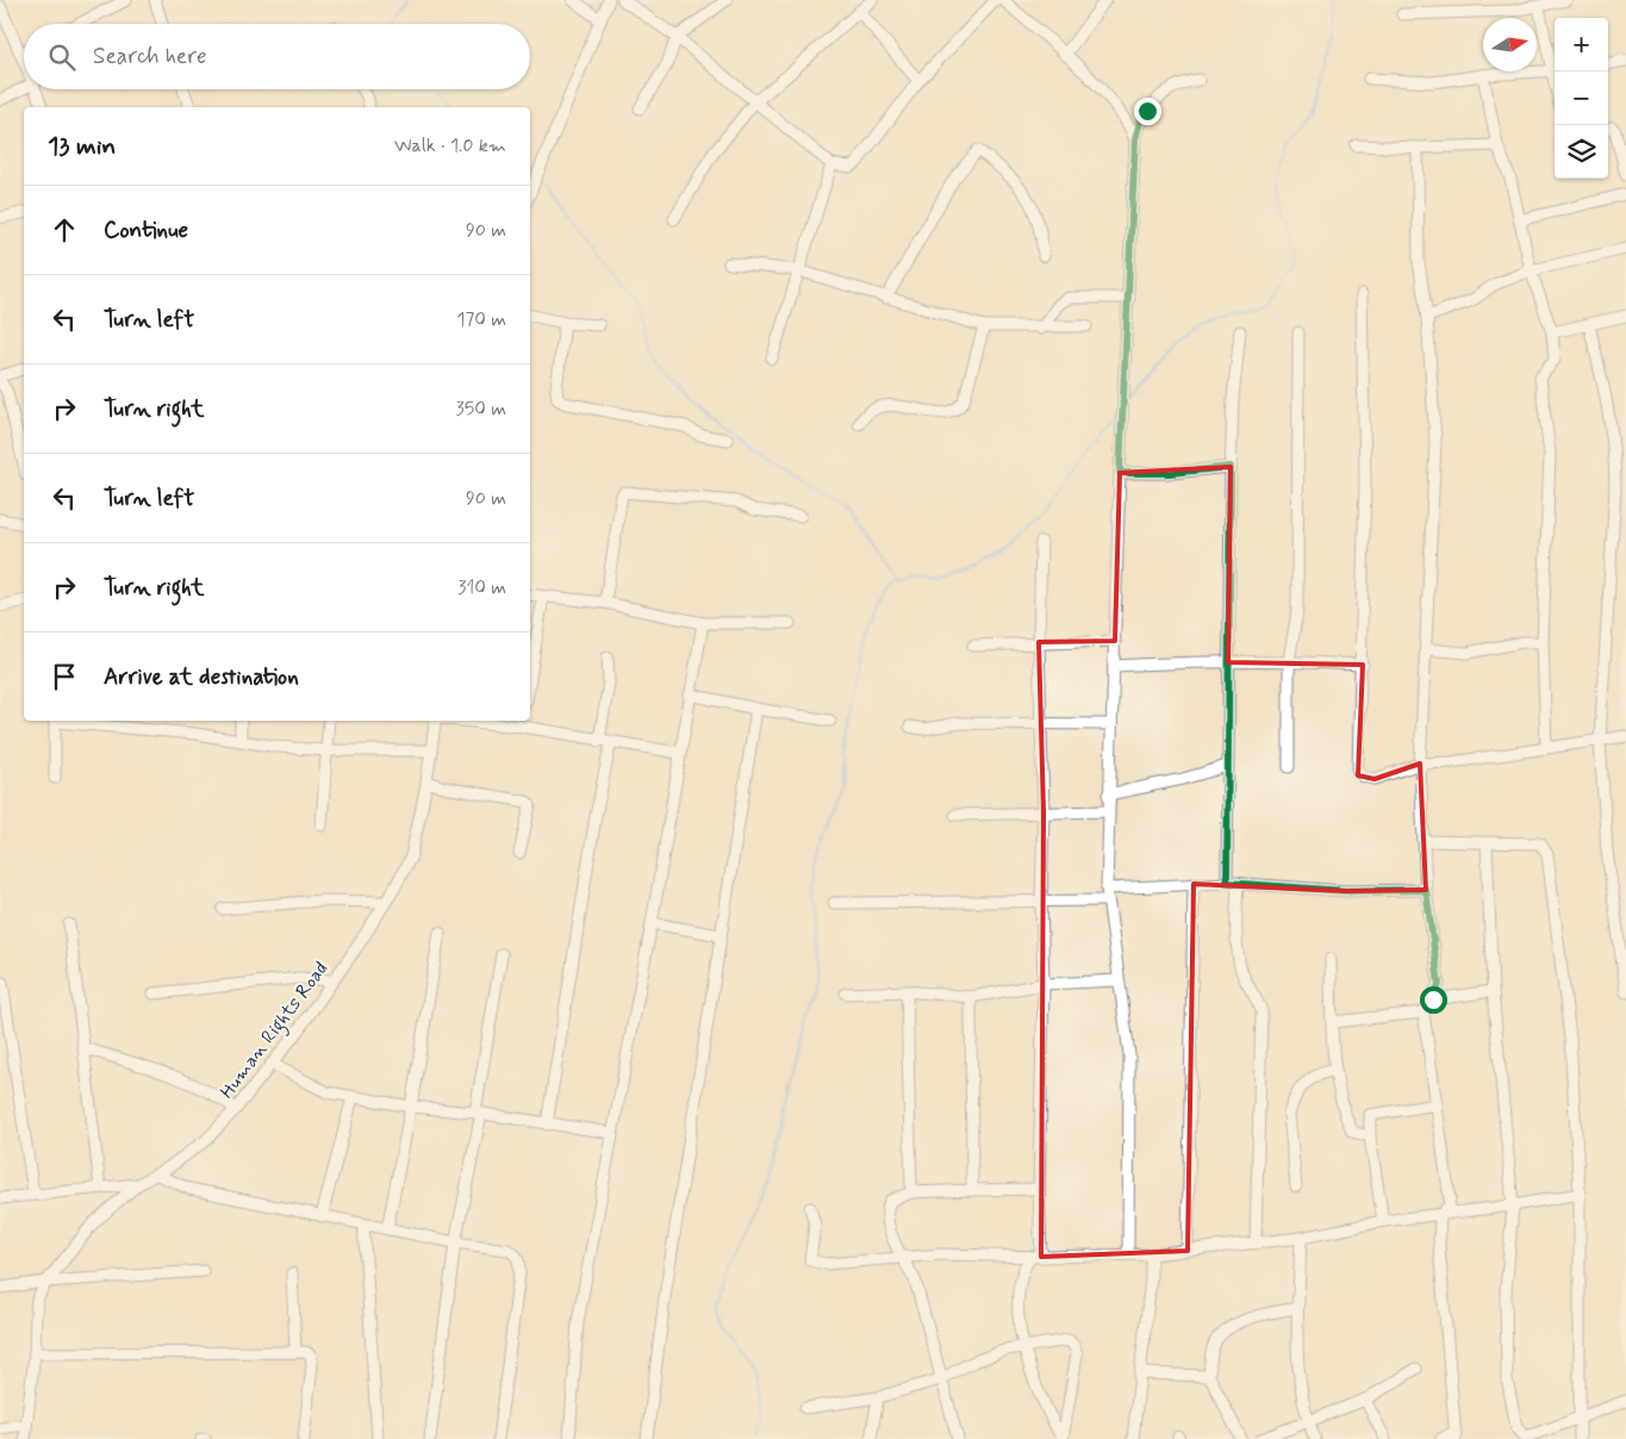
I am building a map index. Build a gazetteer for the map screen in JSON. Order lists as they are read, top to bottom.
{
  "streets": {
    "street": ["Human Rights Road"]
  },
  "north": "right",
  "page": {
    "map_buttons": ["+", "−"],
    "search": "Search here",
    "heading": ["13 min", "Walk · 1.0 km"],
    "list": [
      ["Continue", "90 m"],
      ["Turn left", "170 m"],
      ["Turn right", "350 m"],
      ["Turn left", "90 m"],
      ["Turn right", "310 m"],
      "Arrive at destination"
    ]
  }
}
